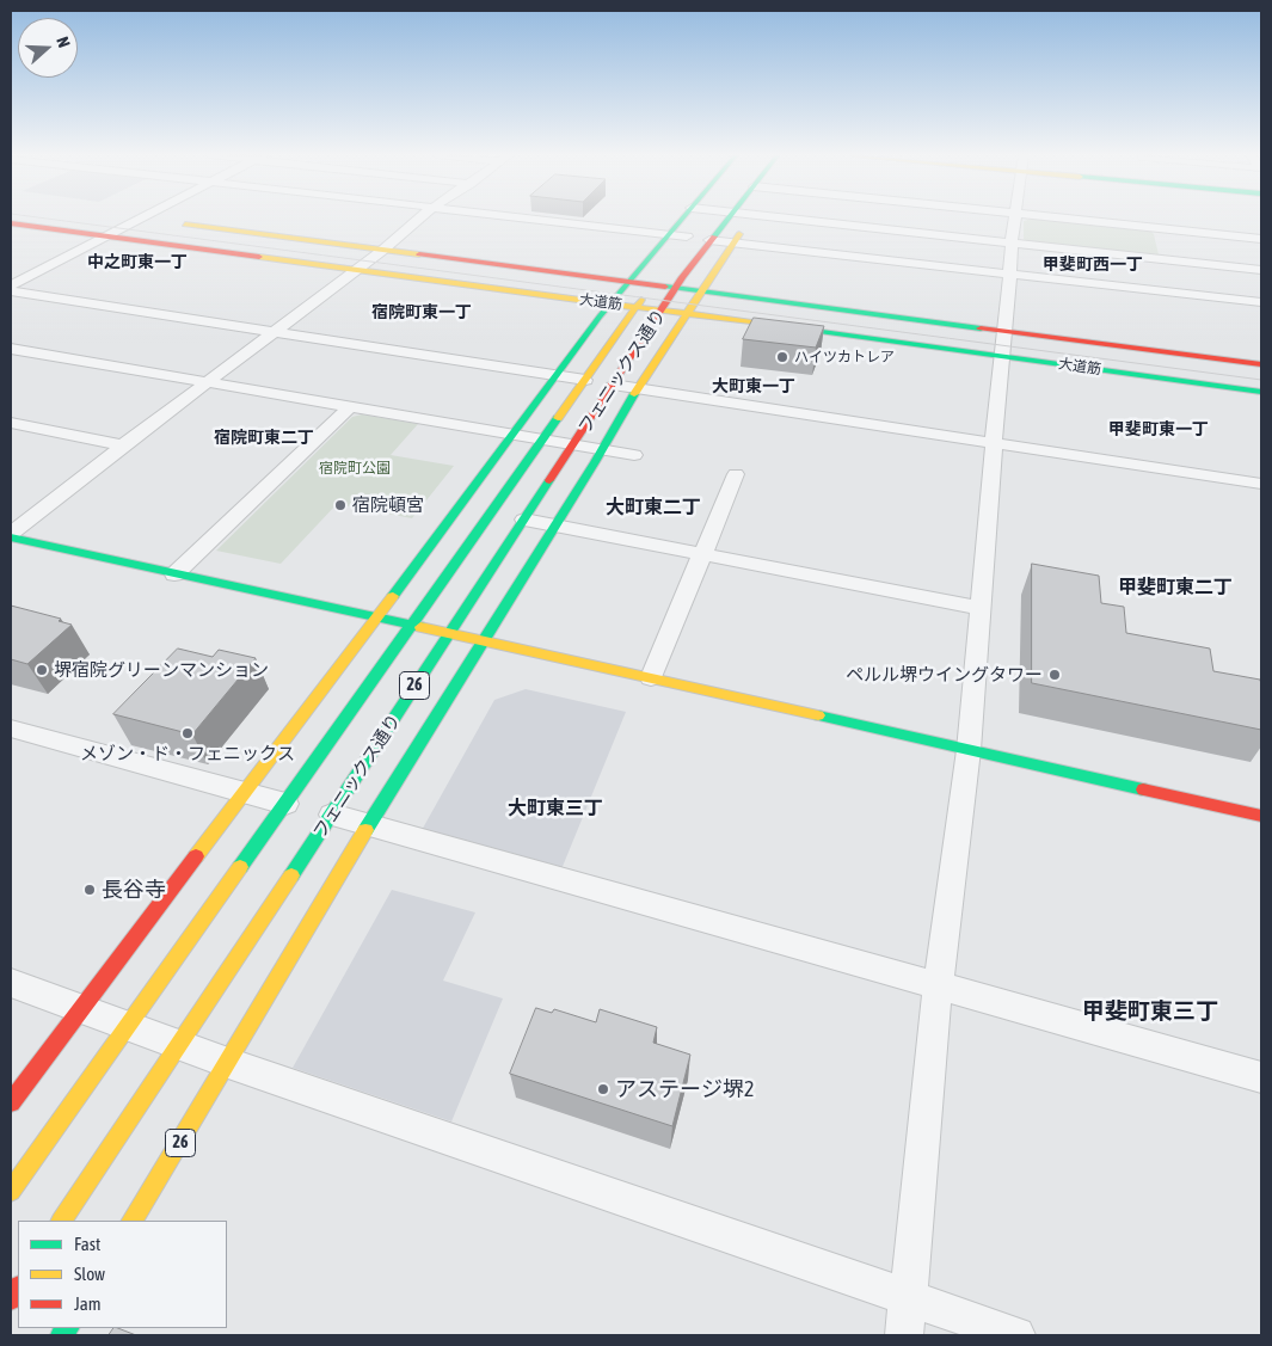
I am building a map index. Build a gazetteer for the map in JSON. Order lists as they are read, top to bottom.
{
  "streets": {
    "main road": ["大道筋", "フェニックス通り", "26"]
  },
  "crossings": [
    ["大道筋", "フェニックス通り"],
    ["大道筋", "26"]
  ],
  "districts": [
    "中之町東一丁",
    "甲斐町西一丁",
    "宿院町東一丁",
    "大町東一丁",
    "甲斐町東一丁",
    "宿院町東二丁",
    "大町東二丁",
    "甲斐町東二丁",
    "大町東三丁",
    "甲斐町東三丁"
  ],
  "parks": ["宿院町公園"],
  "places": [
    "ハイツカトレア",
    "宿院頓宮",
    "堺宿院グリーンマンション",
    "ペルル堺ウイングタワー",
    "メゾン・ド・フェニックス",
    "長谷寺",
    "アステージ堺2"
  ],
  "legend": ["Fast", "Slow", "Jam"],
  "north": "right"
}
